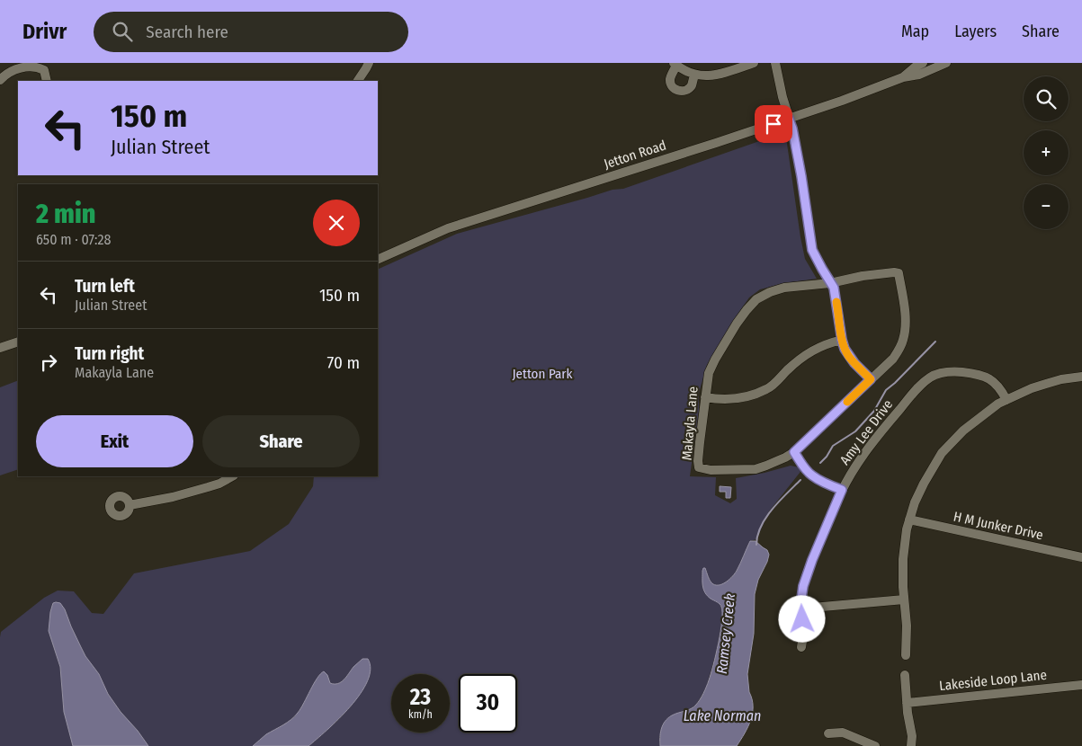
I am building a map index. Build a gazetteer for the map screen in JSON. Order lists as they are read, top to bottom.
{
  "streets": {
    "street": [
      "Jetton Road",
      "Makayla Lane",
      "Amy Lee Drive",
      "H M Junker Drive",
      "Lakeside Loop Lane"
    ]
  },
  "water": ["Ramsey Creek", "Lake Norman"],
  "parks": ["Jetton Park"],
  "page": {
    "header": "Drivr",
    "search": "Search here",
    "nav": ["Map", "Layers", "Share"],
    "map_buttons": ["+", "−"],
    "turn": ["150 m", "Julian Street"],
    "heading": ["2 min", "650 m · 07:28"],
    "list": [
      {
        "name": "Turn left",
        "note": "Julian Street",
        "value": "150 m"
      },
      {
        "name": "Turn right",
        "note": "Makayla Lane",
        "value": "70 m"
      }
    ],
    "buttons": ["Exit", "Share"],
    "speed": "23 km/h",
    "limit": "30"
  }
}
